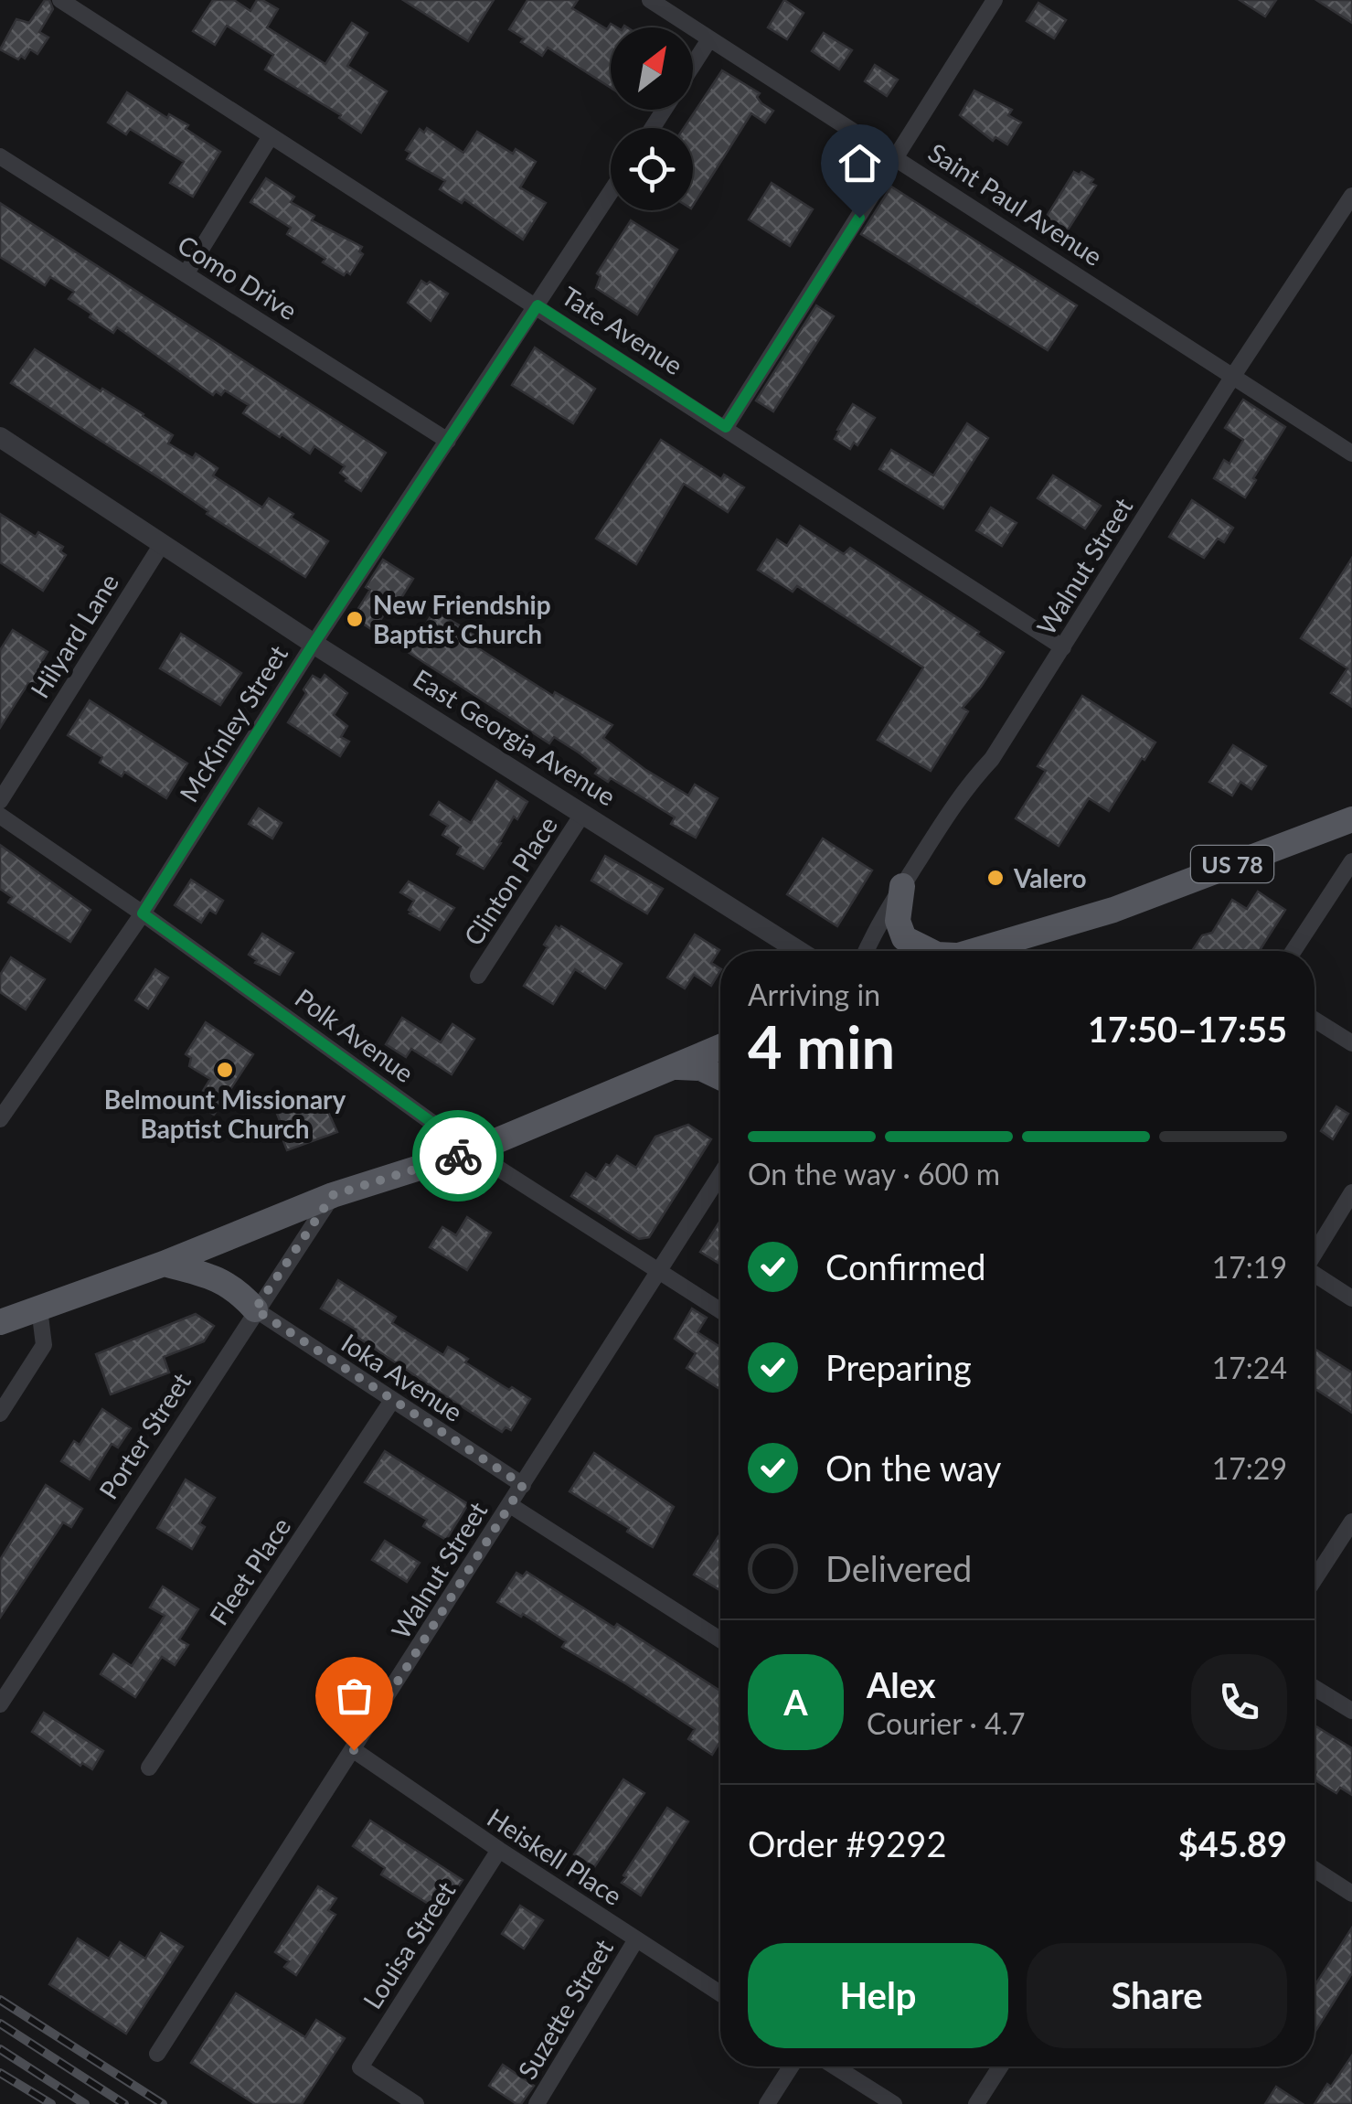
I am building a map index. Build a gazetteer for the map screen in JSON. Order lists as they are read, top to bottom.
{
  "streets": {
    "main road": ["US 78"],
    "street": [
      "Saint Paul Avenue",
      "Como Drive",
      "Tate Avenue",
      "Walnut Street",
      "Hilyard Lane",
      "McKinley Street",
      "East Georgia Avenue",
      "Clinton Place",
      "Polk Avenue",
      "Ioka Avenue",
      "Porter Street",
      "Fleet Place",
      "Heiskell Place",
      "Louisa Street",
      "Suzette Street"
    ]
  },
  "crossings": [
    ["Saint Paul Avenue", "Walnut Street"],
    ["Como Drive", "McKinley Street"],
    ["Tate Avenue", "Walnut Street"],
    ["Tate Avenue", "McKinley Street"],
    ["Walnut Street", "Polk Avenue"],
    ["Walnut Street", "Ioka Avenue"],
    ["Walnut Street", "Heiskell Place"],
    ["Hilyard Lane", "East Georgia Avenue"],
    ["McKinley Street", "East Georgia Avenue"],
    ["McKinley Street", "Polk Avenue"],
    ["East Georgia Avenue", "Clinton Place"],
    ["Ioka Avenue", "Porter Street"],
    ["Ioka Avenue", "Fleet Place"],
    ["Heiskell Place", "Louisa Street"],
    ["Heiskell Place", "Suzette Street"]
  ],
  "places": ["New Friendship Baptist Church", "Valero", "Belmount Missionary Baptist Church"],
  "north": "top right",
  "page": {
    "heading": ["4 min", "Arriving in", "17:50–17:55"],
    "panel": [
      "Alex",
      "Courier · 4.7",
      "Order #9292",
      "$45.89"
    ],
    "bar": "On the way · 600 m",
    "list": [
      ["Confirmed", "17:19"],
      ["Preparing", "17:24"],
      ["On the way", "17:29"],
      "Delivered"
    ],
    "round": "A",
    "buttons": ["Help", "Share"]
  }
}
